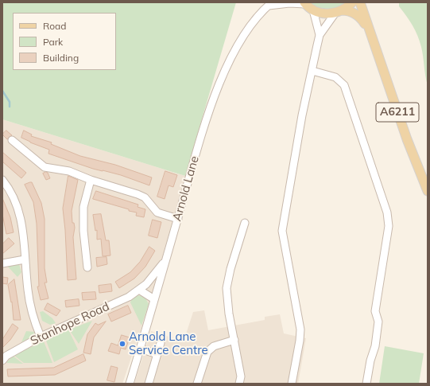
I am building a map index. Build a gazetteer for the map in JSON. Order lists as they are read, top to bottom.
{
  "streets": {
    "main road": ["A6211"],
    "street": ["Arnold Lane", "Stanhope Road"]
  },
  "crossings": [
    ["Arnold Lane", "Stanhope Road"]
  ],
  "places": ["Arnold Lane Service Centre"],
  "legend": ["Road", "Park", "Building"]
}
